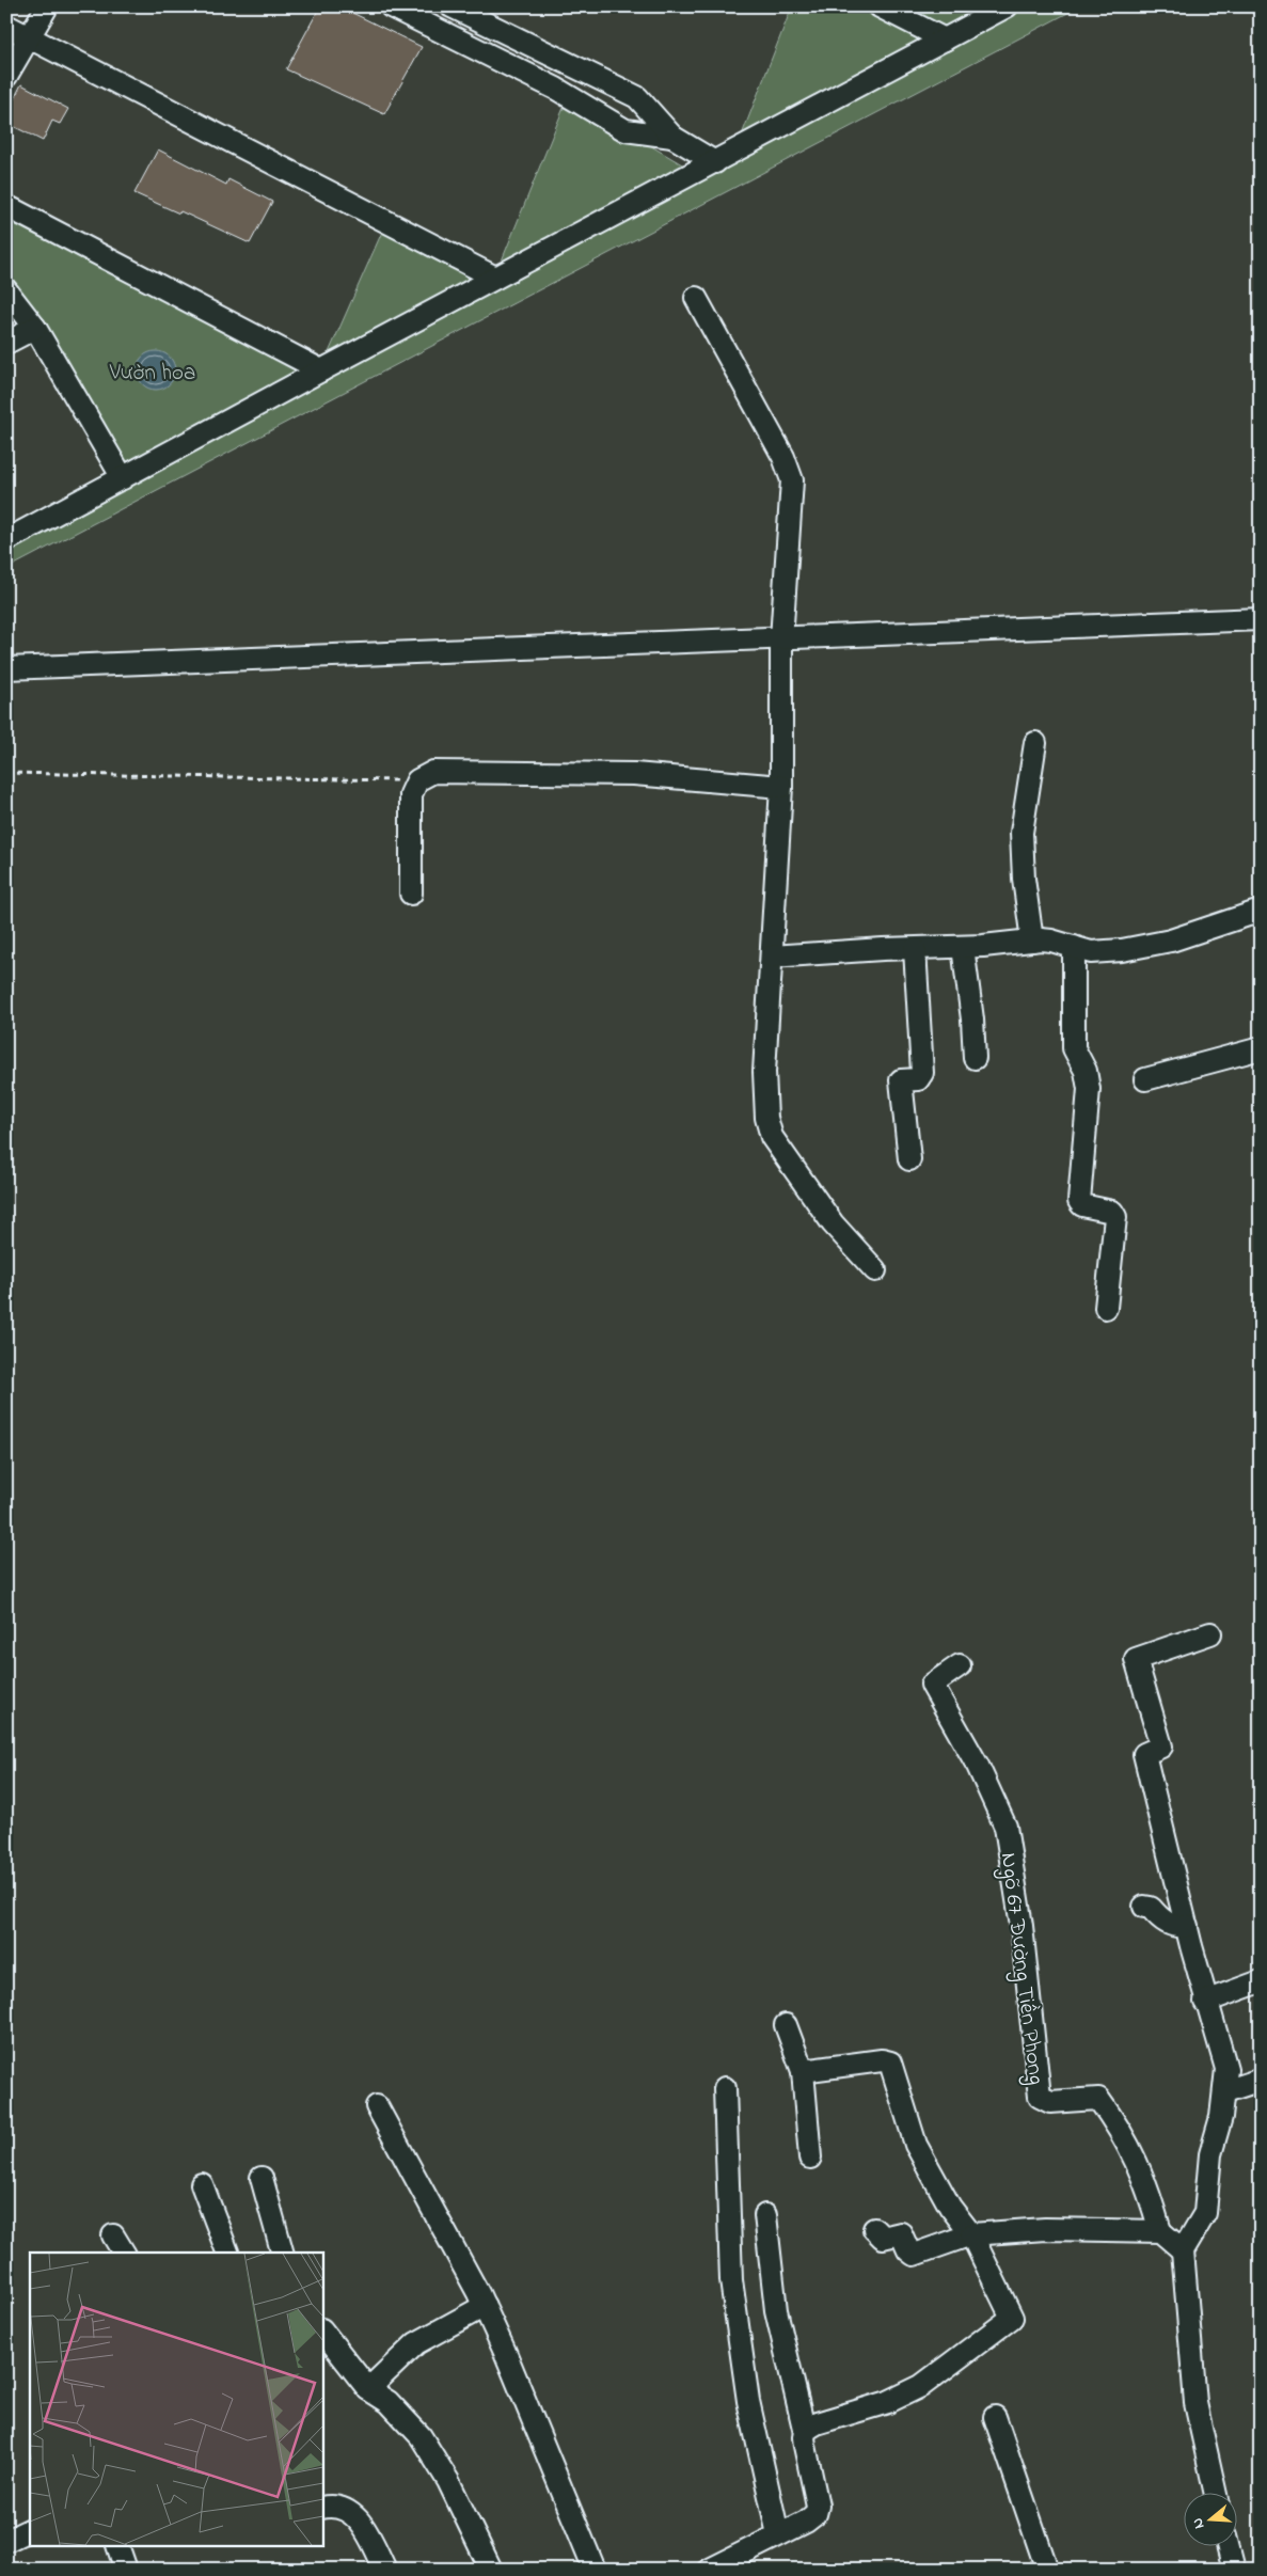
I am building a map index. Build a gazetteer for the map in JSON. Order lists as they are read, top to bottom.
{
  "streets": {
    "street": ["Ngõ 67 Đường Tiền Phong"]
  },
  "parks": ["Vườn hoa"],
  "north": "left"
}
